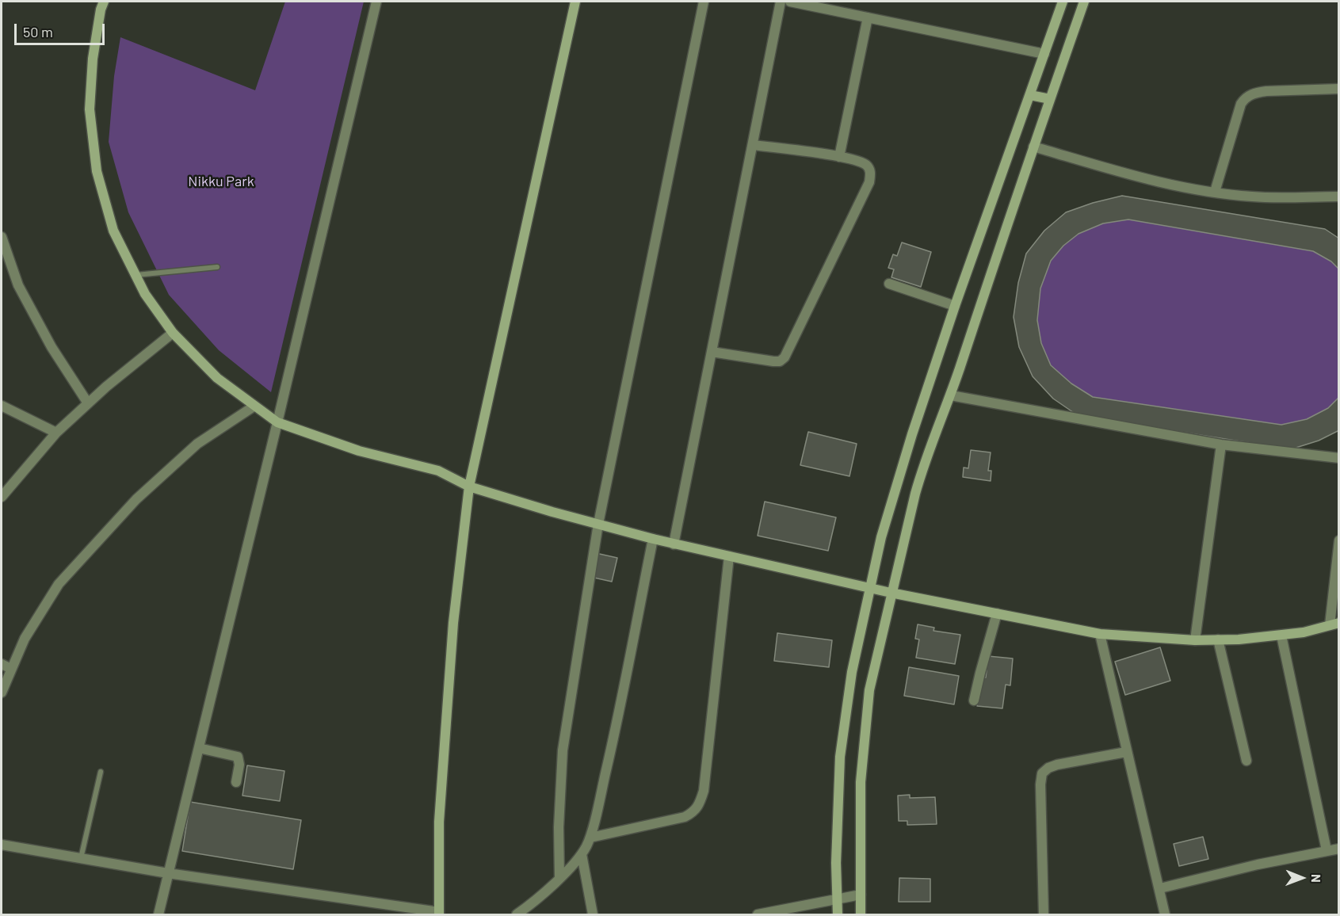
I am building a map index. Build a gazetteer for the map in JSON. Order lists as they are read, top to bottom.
{
  "parks": ["Nikku Park"],
  "scale_bar": "50 m",
  "north": "right"
}
